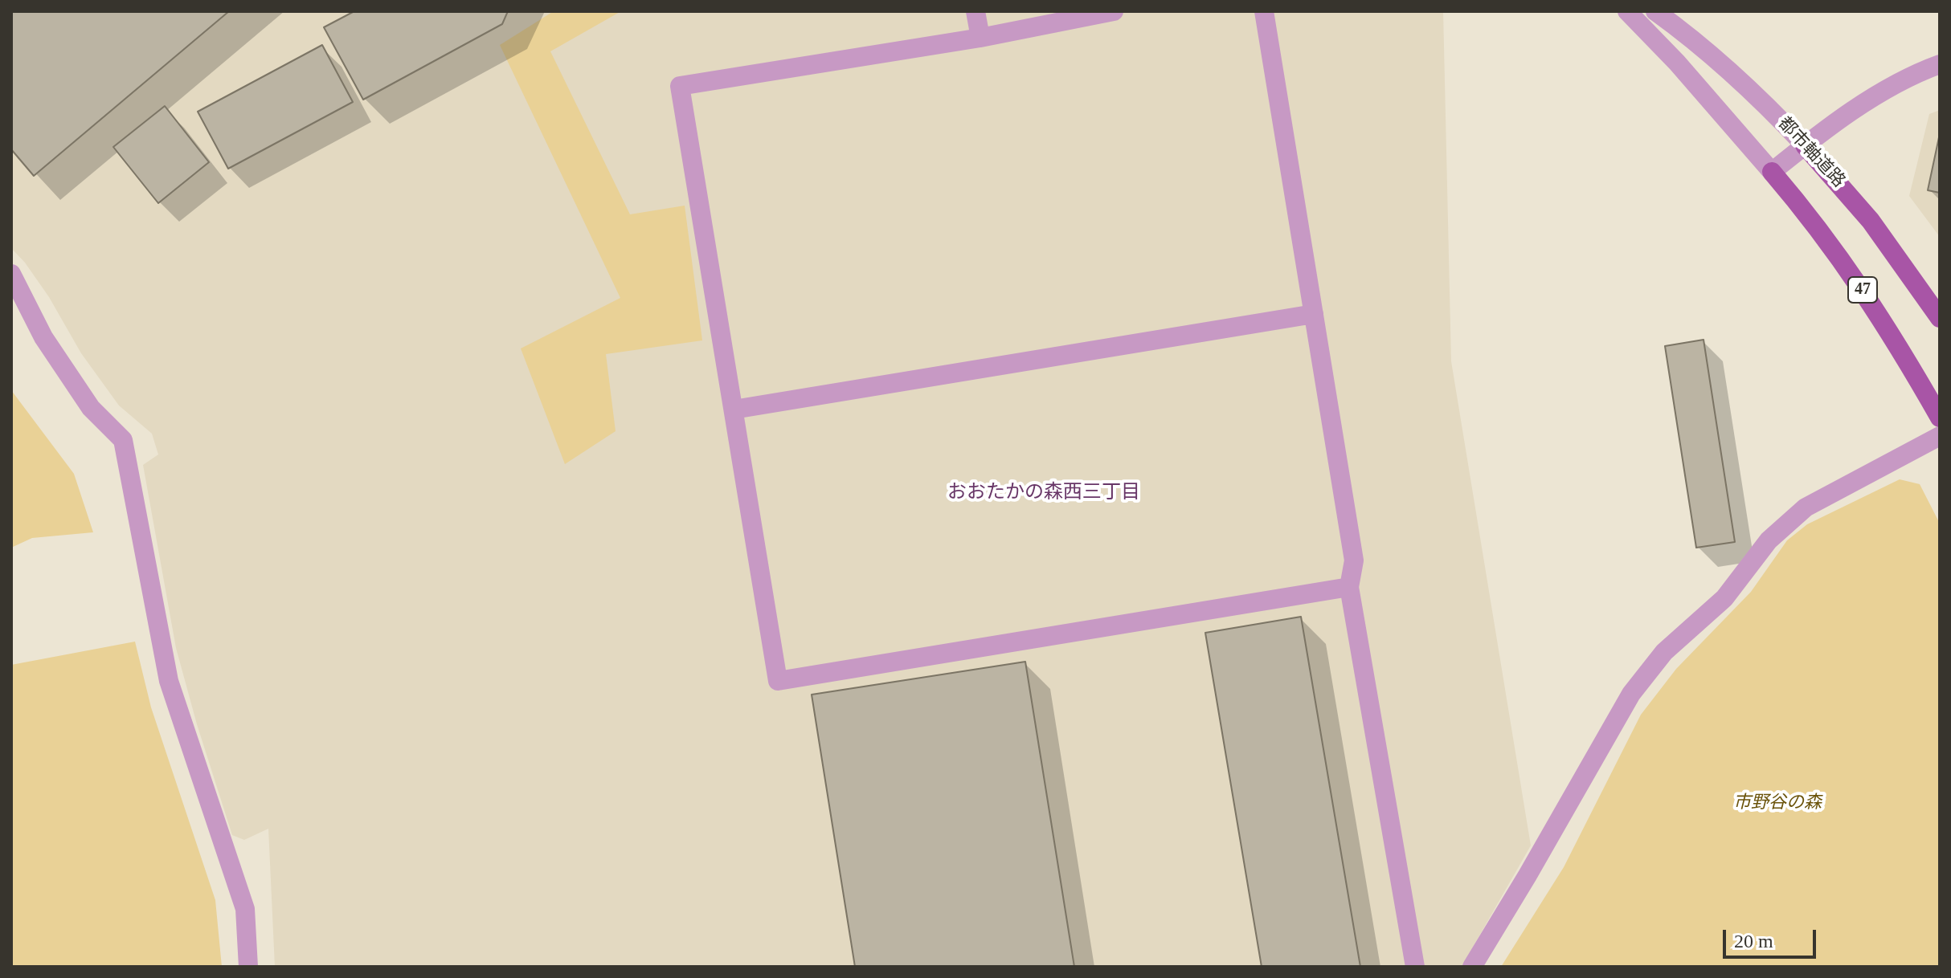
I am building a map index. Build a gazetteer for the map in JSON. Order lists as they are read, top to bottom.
{
  "streets": {
    "main road": ["都市軸道路", "47"]
  },
  "districts": ["おおたかの森西三丁目"],
  "parks": ["市野谷の森"],
  "scale_bar": "20 m"
}
